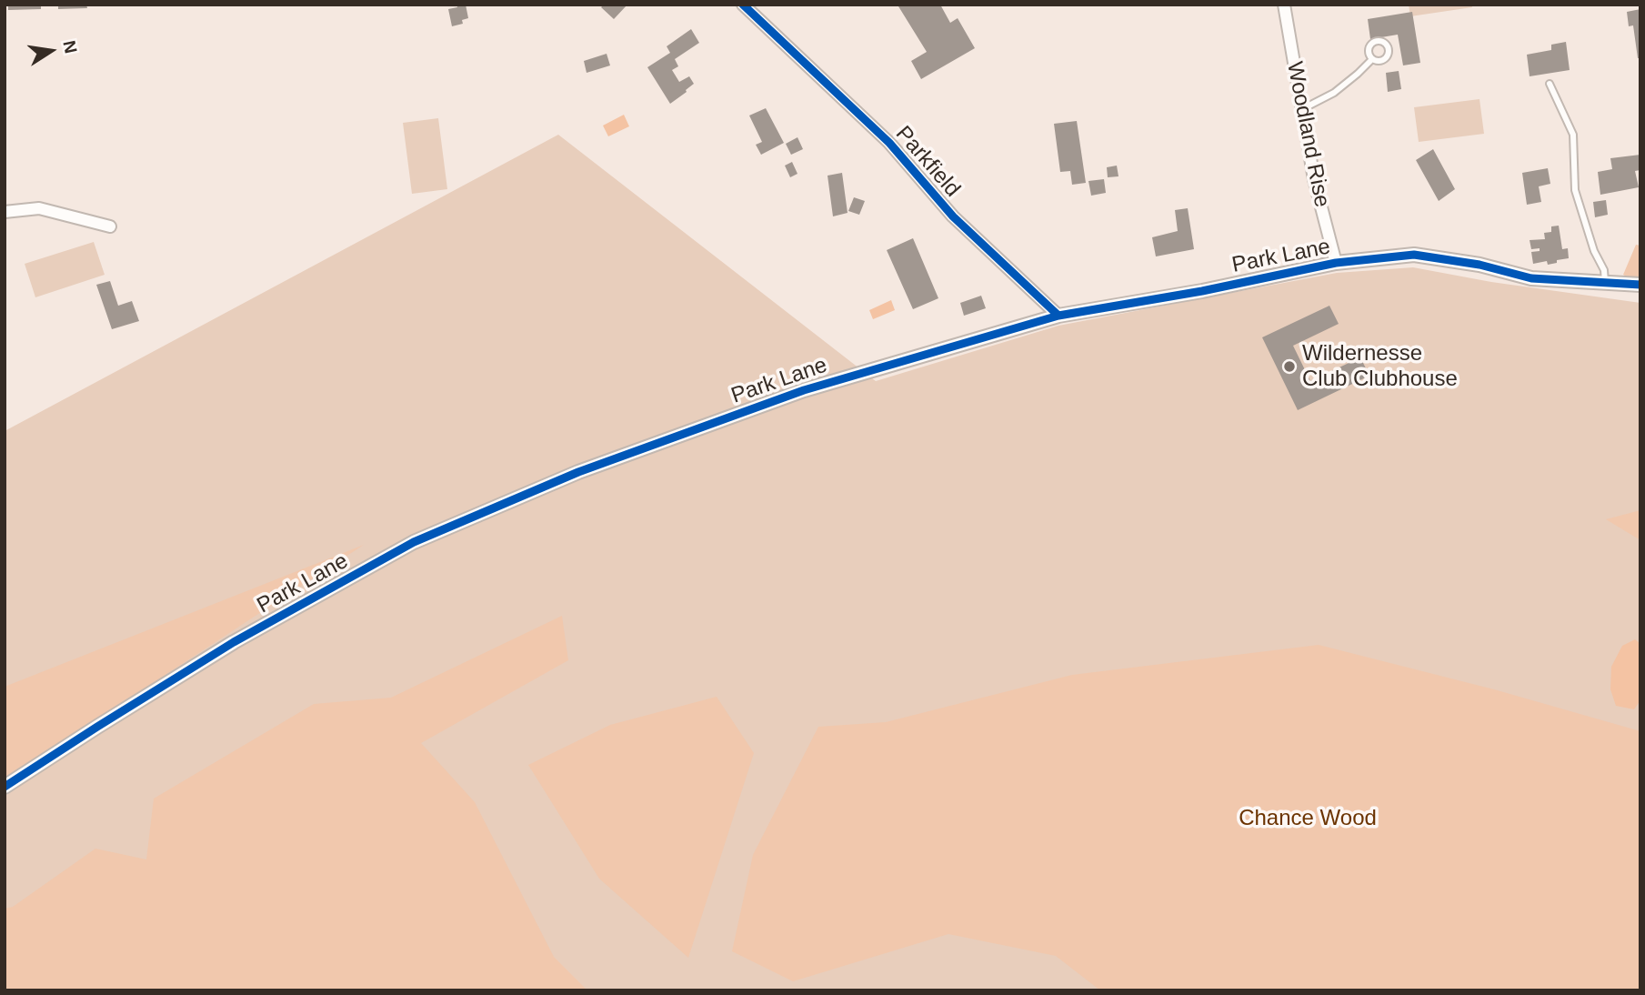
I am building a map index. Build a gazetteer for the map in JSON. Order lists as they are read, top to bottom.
{
  "streets": {
    "street": ["Woodland Rise", "Parkfield", "Park Lane"]
  },
  "crossings": [
    ["Woodland Rise", "Park Lane"],
    ["Parkfield", "Park Lane"]
  ],
  "parks": ["Chance Wood"],
  "places": ["Wildernesse Club Clubhouse"],
  "north": "right"
}
